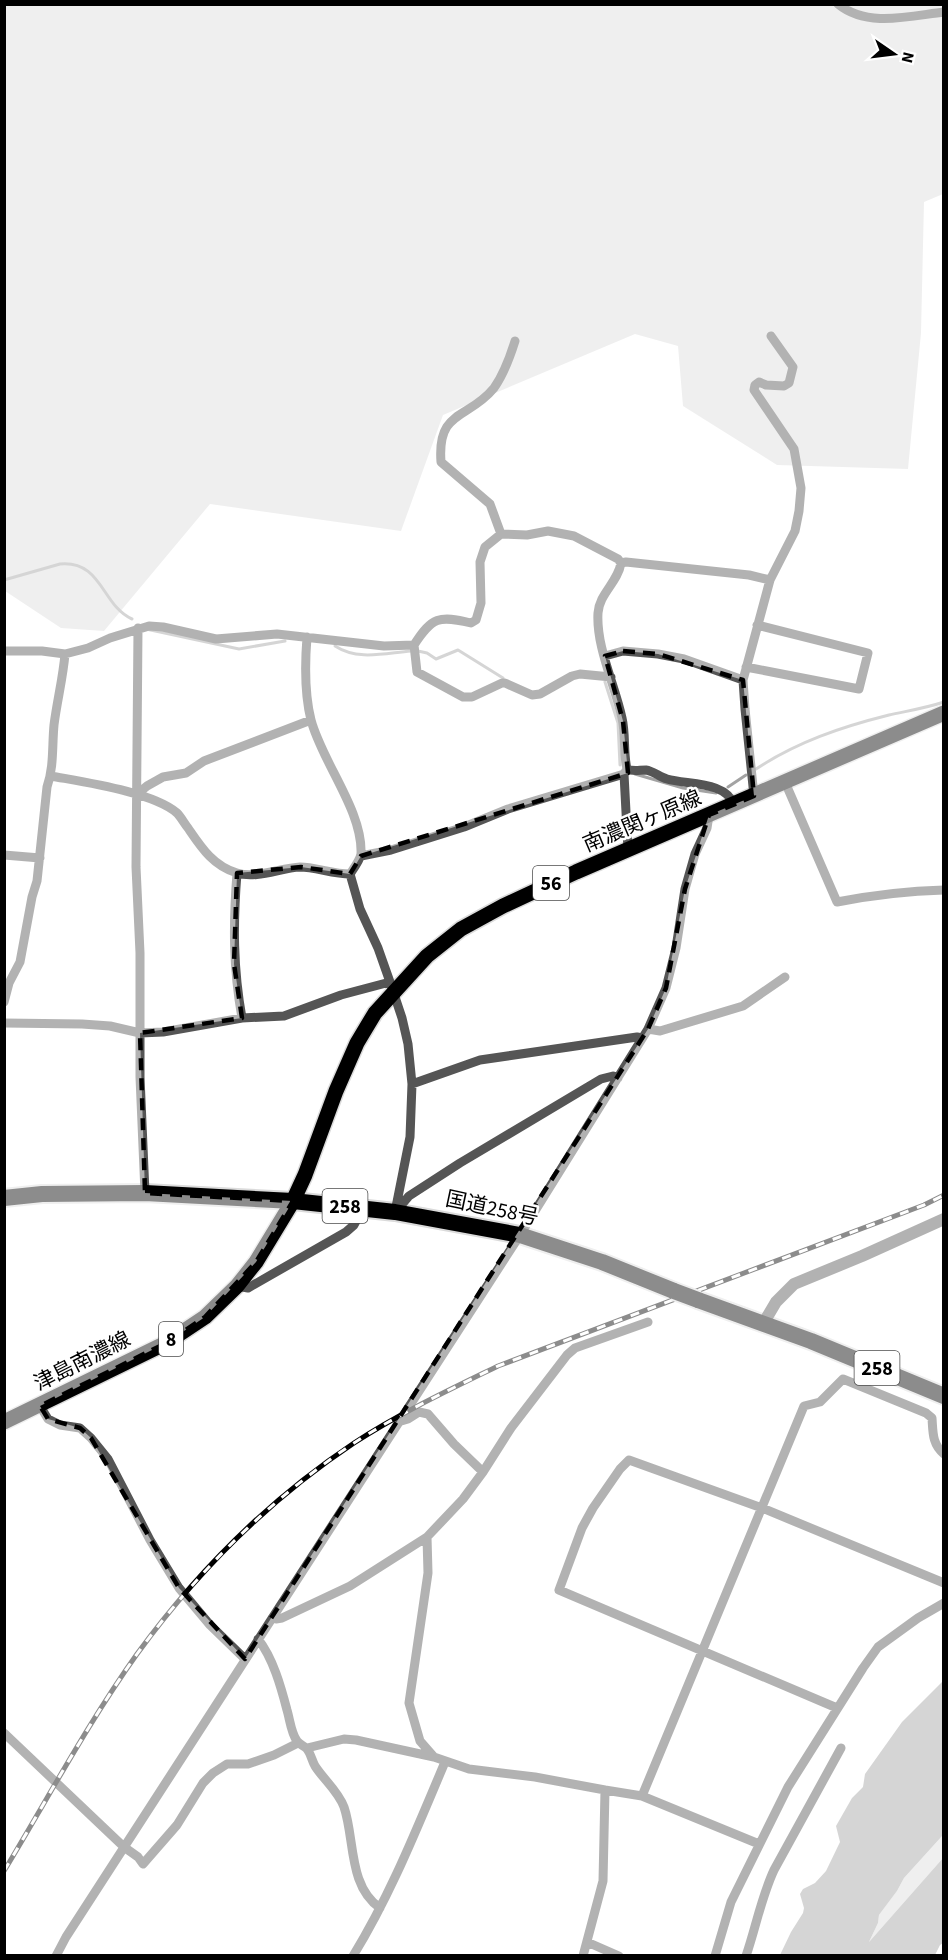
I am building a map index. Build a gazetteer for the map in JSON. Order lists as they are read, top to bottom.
{
  "streets": {
    "highway": ["258", "国道258号"],
    "main road": [
      "南濃関ヶ原線",
      "56",
      "8",
      "津島南濃線"
    ]
  },
  "crossings": [
    ["南濃関ヶ原線", "国道258号"],
    ["南濃関ヶ原線", "津島南濃線"],
    ["国道258号", "津島南濃線"]
  ],
  "north": "right"
}
